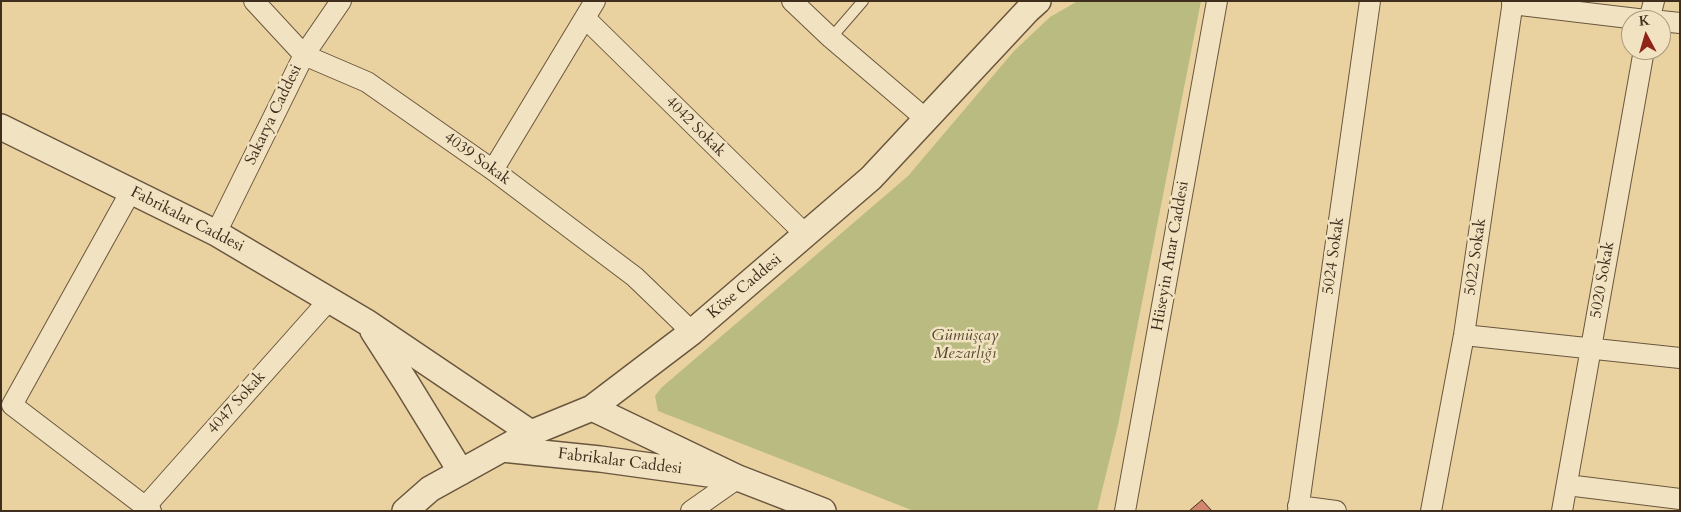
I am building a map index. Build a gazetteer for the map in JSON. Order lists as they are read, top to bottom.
{
  "streets": {
    "street": [
      "Sakarya Caddesi",
      "4042 Sokak",
      "4039 Sokak",
      "Fabrikalar Caddesi",
      "Hüseyin Anar Caddesi",
      "5024 Sokak",
      "5022 Sokak",
      "5020 Sokak",
      "Köse Caddesi",
      "4047 Sokak"
    ]
  },
  "crossings": [
    ["Sakarya Caddesi", "4039 Sokak"],
    ["Sakarya Caddesi", "Fabrikalar Caddesi"],
    ["4042 Sokak", "Köse Caddesi"],
    ["4039 Sokak", "Köse Caddesi"],
    ["Fabrikalar Caddesi", "Köse Caddesi"],
    ["Fabrikalar Caddesi", "4047 Sokak"]
  ],
  "parks": ["Gümüşçay Mezarlığı"],
  "north": "top"
}
